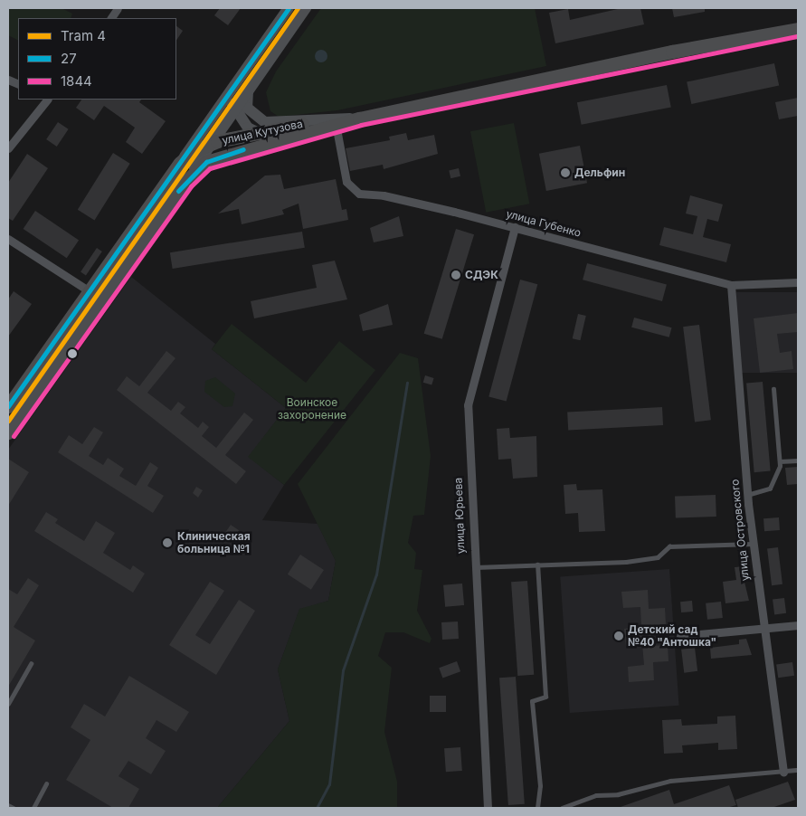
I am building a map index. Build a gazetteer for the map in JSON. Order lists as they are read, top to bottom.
{
  "streets": {
    "main road": ["улица Кутузова"],
    "street": ["улица Губенко", "улица Юрьева", "улица Островского"]
  },
  "crossings": [
    ["улица Кутузова", "улица Губенко"],
    ["улица Губенко", "улица Юрьева"],
    ["улица Губенко", "улица Островского"]
  ],
  "parks": ["Воинское захоронение"],
  "places": [
    "Дельфин",
    "СДЭК",
    "Клиническая больница №1",
    "Детский сад №40 \"Антошка\""
  ],
  "lines": ["tram line 4", "transit line 27", "transit line 1844"],
  "legend": ["Tram 4", "27", "1844"]
}
